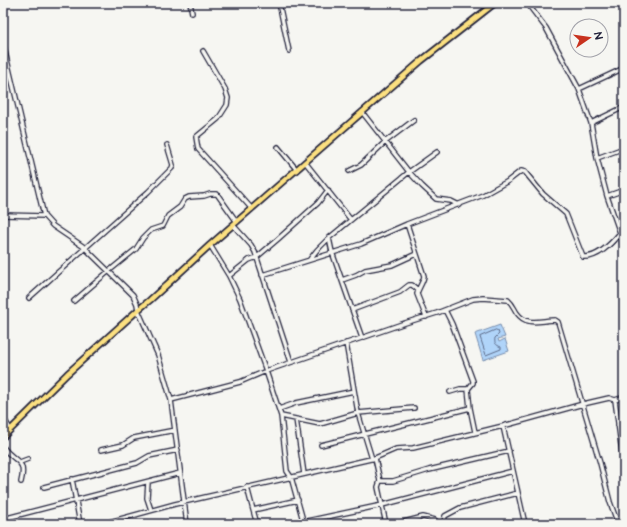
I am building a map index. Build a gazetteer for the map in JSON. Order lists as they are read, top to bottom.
{
  "north": "right"
}
